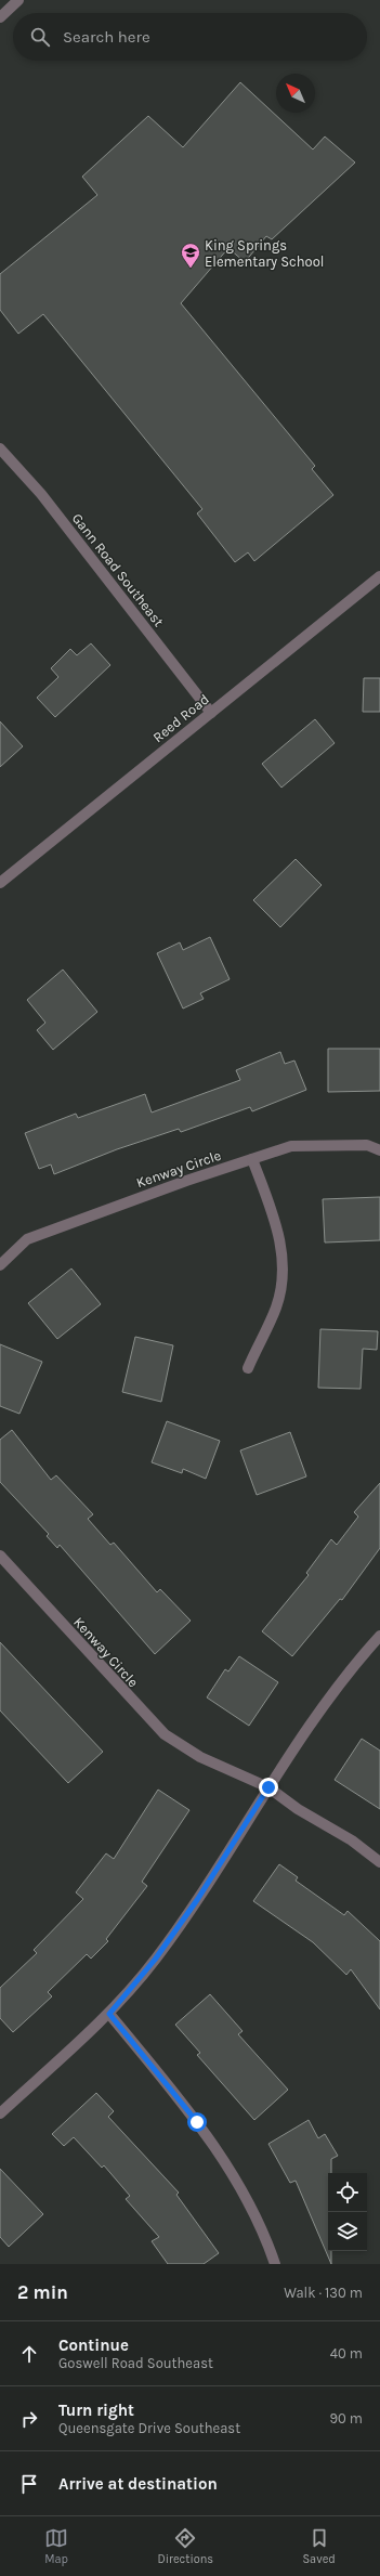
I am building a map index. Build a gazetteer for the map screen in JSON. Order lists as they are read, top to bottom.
{
  "streets": {
    "street": ["Gann Road Southeast", "Reed Road", "Kenway Circle"]
  },
  "crossings": [
    ["Gann Road Southeast", "Reed Road"]
  ],
  "places": {
    "school or university": ["King Springs Elementary School"]
  },
  "north": "top left",
  "page": {
    "search": "Search here",
    "heading": ["2 min", "Walk · 130 m"],
    "list": [
      ["Continue", "Goswell Road Southeast", "40 m"],
      ["Turn right", "Queensgate Drive Southeast", "90 m"],
      "Arrive at destination"
    ],
    "nav": ["Map", "Directions", "Saved"]
  }
}
